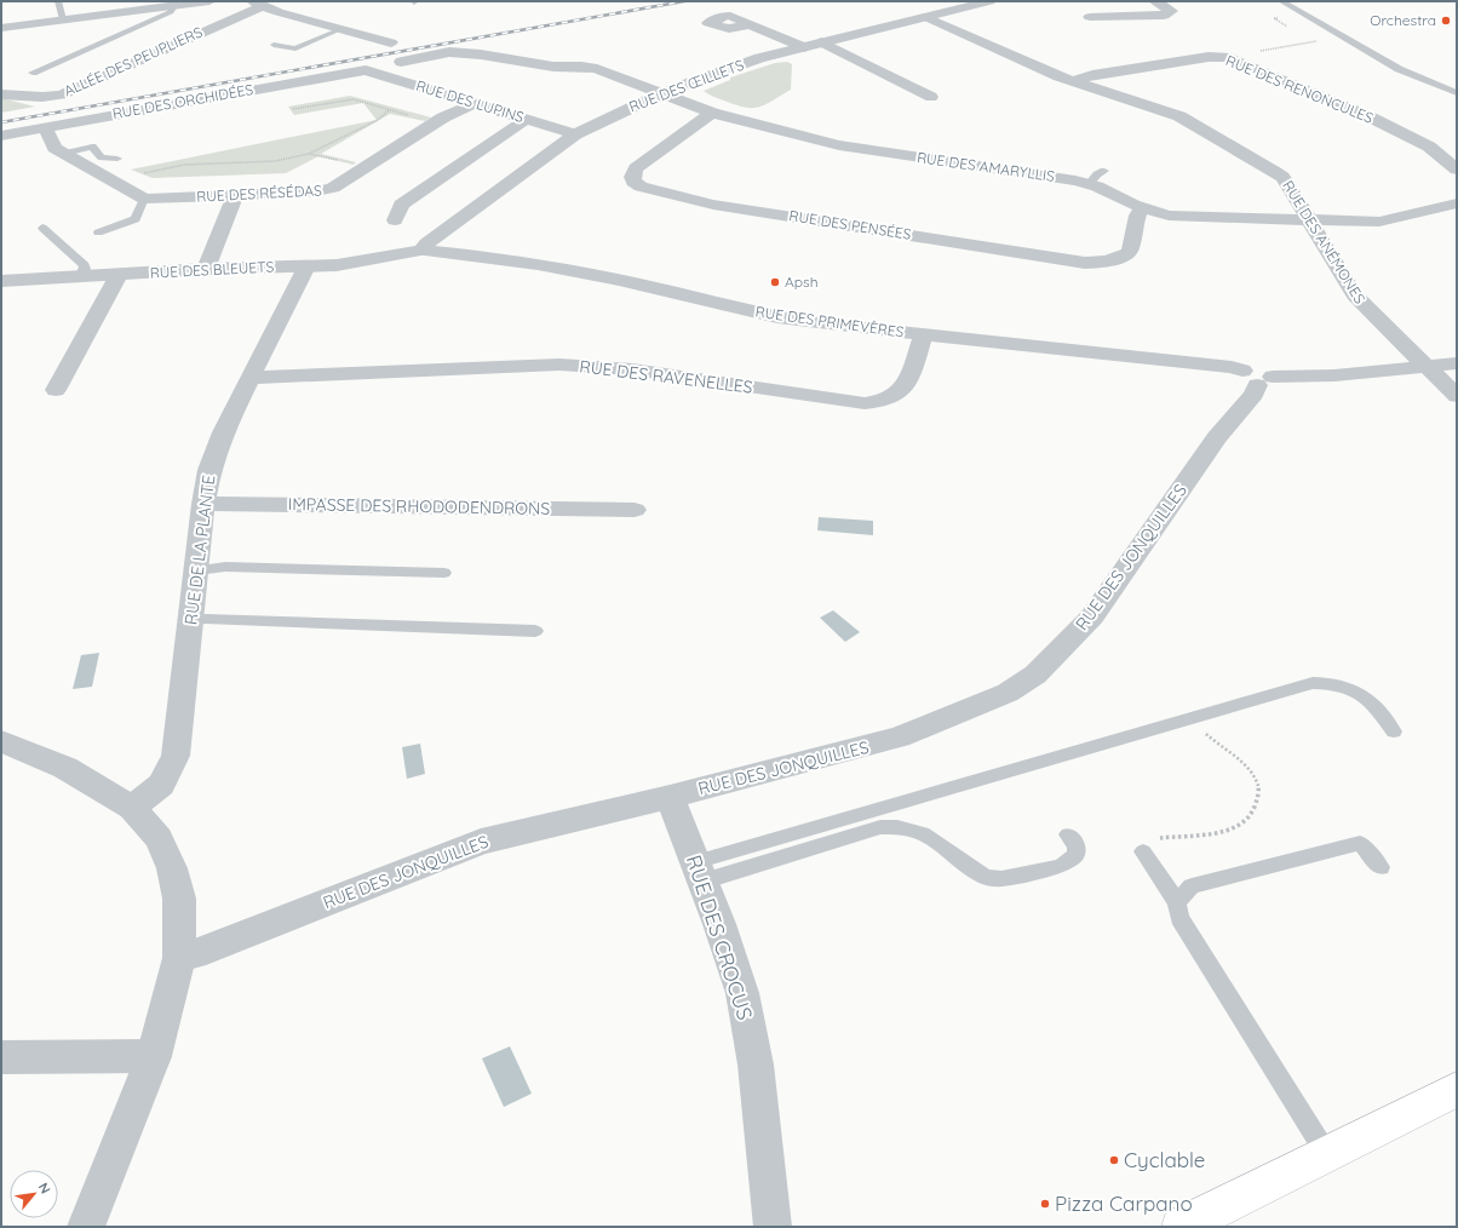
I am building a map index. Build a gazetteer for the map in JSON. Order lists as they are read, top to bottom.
{
  "streets": {
    "street": [
      "ALLÉE DES PEUPLIERS",
      "RUE DES ŒILLETS",
      "RUE DES RENONCULES",
      "RUE DES ORCHIDÉES",
      "RUE DES LUPINS",
      "RUE DES AMARYLLIS",
      "RUE DES RÉSÉDAS",
      "RUE DES PENSÉES",
      "RUE DES ANÉMONES",
      "RUE DES BLEUETS",
      "RUE DES PRIMEVÈRES",
      "RUE DES RAVENELLES",
      "IMPASSE DES RHODODENDRONS",
      "RUE DE LA PLANTE",
      "RUE DES JONQUILLES",
      "RUE DES CROCUS"
    ]
  },
  "crossings": [
    ["RUE DES ŒILLETS", "RUE DES LUPINS"],
    ["RUE DES ŒILLETS", "RUE DES AMARYLLIS"],
    ["RUE DES ŒILLETS", "RUE DES ANÉMONES"],
    ["RUE DES ŒILLETS", "RUE DES BLEUETS"],
    ["RUE DES ŒILLETS", "RUE DES PRIMEVÈRES"],
    ["RUE DES RENONCULES", "RUE DES ANÉMONES"],
    ["RUE DES ORCHIDÉES", "RUE DES LUPINS"],
    ["RUE DES LUPINS", "RUE DES RÉSÉDAS"],
    ["RUE DES AMARYLLIS", "RUE DES PENSÉES"],
    ["RUE DES AMARYLLIS", "RUE DES ANÉMONES"],
    ["RUE DES ANÉMONES", "RUE DES PRIMEVÈRES"],
    ["RUE DES BLEUETS", "RUE DES PRIMEVÈRES"],
    ["RUE DES BLEUETS", "RUE DE LA PLANTE"],
    ["RUE DES PRIMEVÈRES", "RUE DES RAVENELLES"],
    ["RUE DES PRIMEVÈRES", "RUE DES JONQUILLES"],
    ["RUE DES RAVENELLES", "RUE DE LA PLANTE"],
    ["IMPASSE DES RHODODENDRONS", "RUE DE LA PLANTE"],
    ["RUE DES JONQUILLES", "RUE DES CROCUS"]
  ],
  "places": [
    "Orchestra",
    "Apsh",
    "Cyclable",
    "Pizza Carpano"
  ],
  "north": "top right"
}
